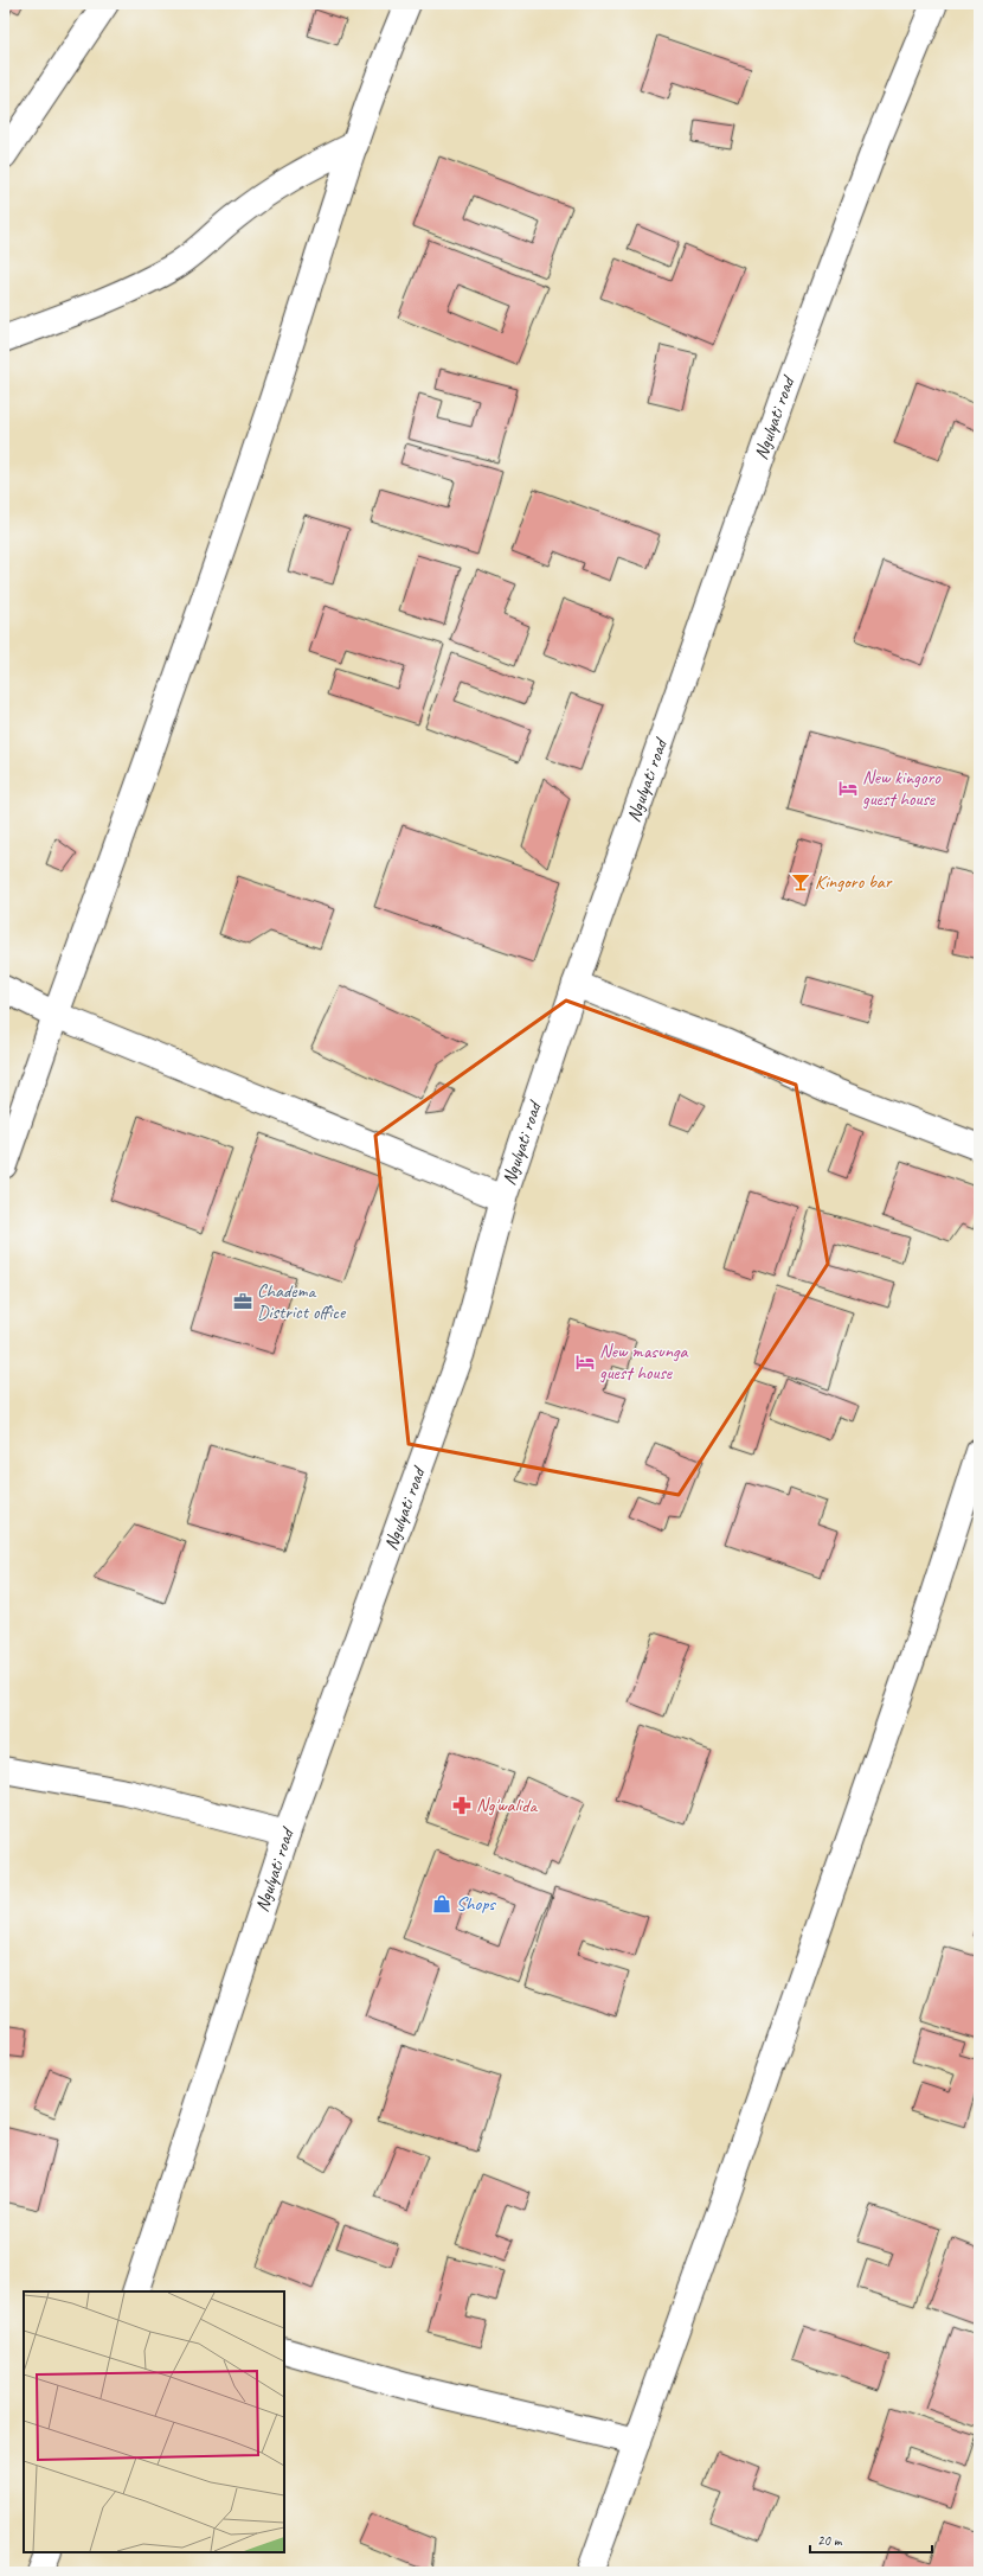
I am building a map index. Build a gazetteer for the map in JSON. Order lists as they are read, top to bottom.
{
  "streets": {
    "street": ["Ngulyati road"]
  },
  "places": {
    "hotel": ["New kingoro guest house", "New masunga guest house"],
    "bar": ["Kingoro bar"],
    "office": ["Chadema District office"],
    "pharmacy": ["Ng'walida"],
    "shop": ["Shops"]
  },
  "scale_bar": "20 m"
}
